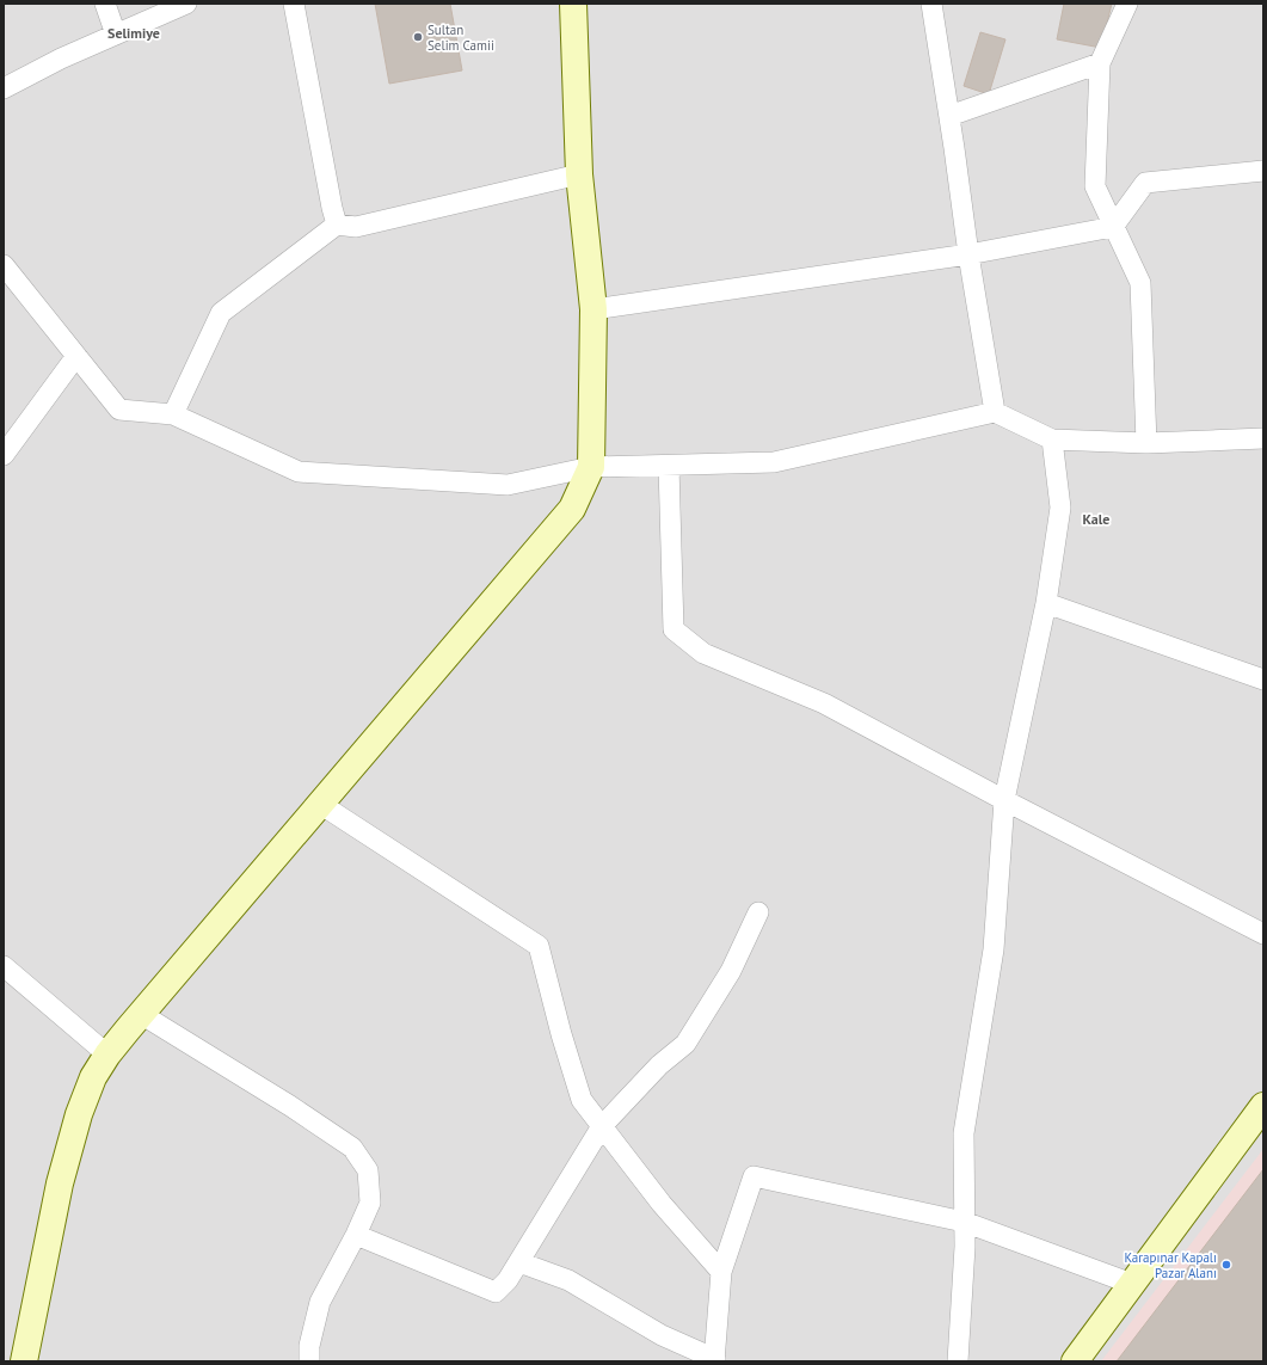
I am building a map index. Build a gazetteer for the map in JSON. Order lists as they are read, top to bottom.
{
  "districts": ["Selimiye", "Kale"],
  "places": ["Sultan Selim Camii", "Karapınar Kapalı Pazar Alanı"]
}
